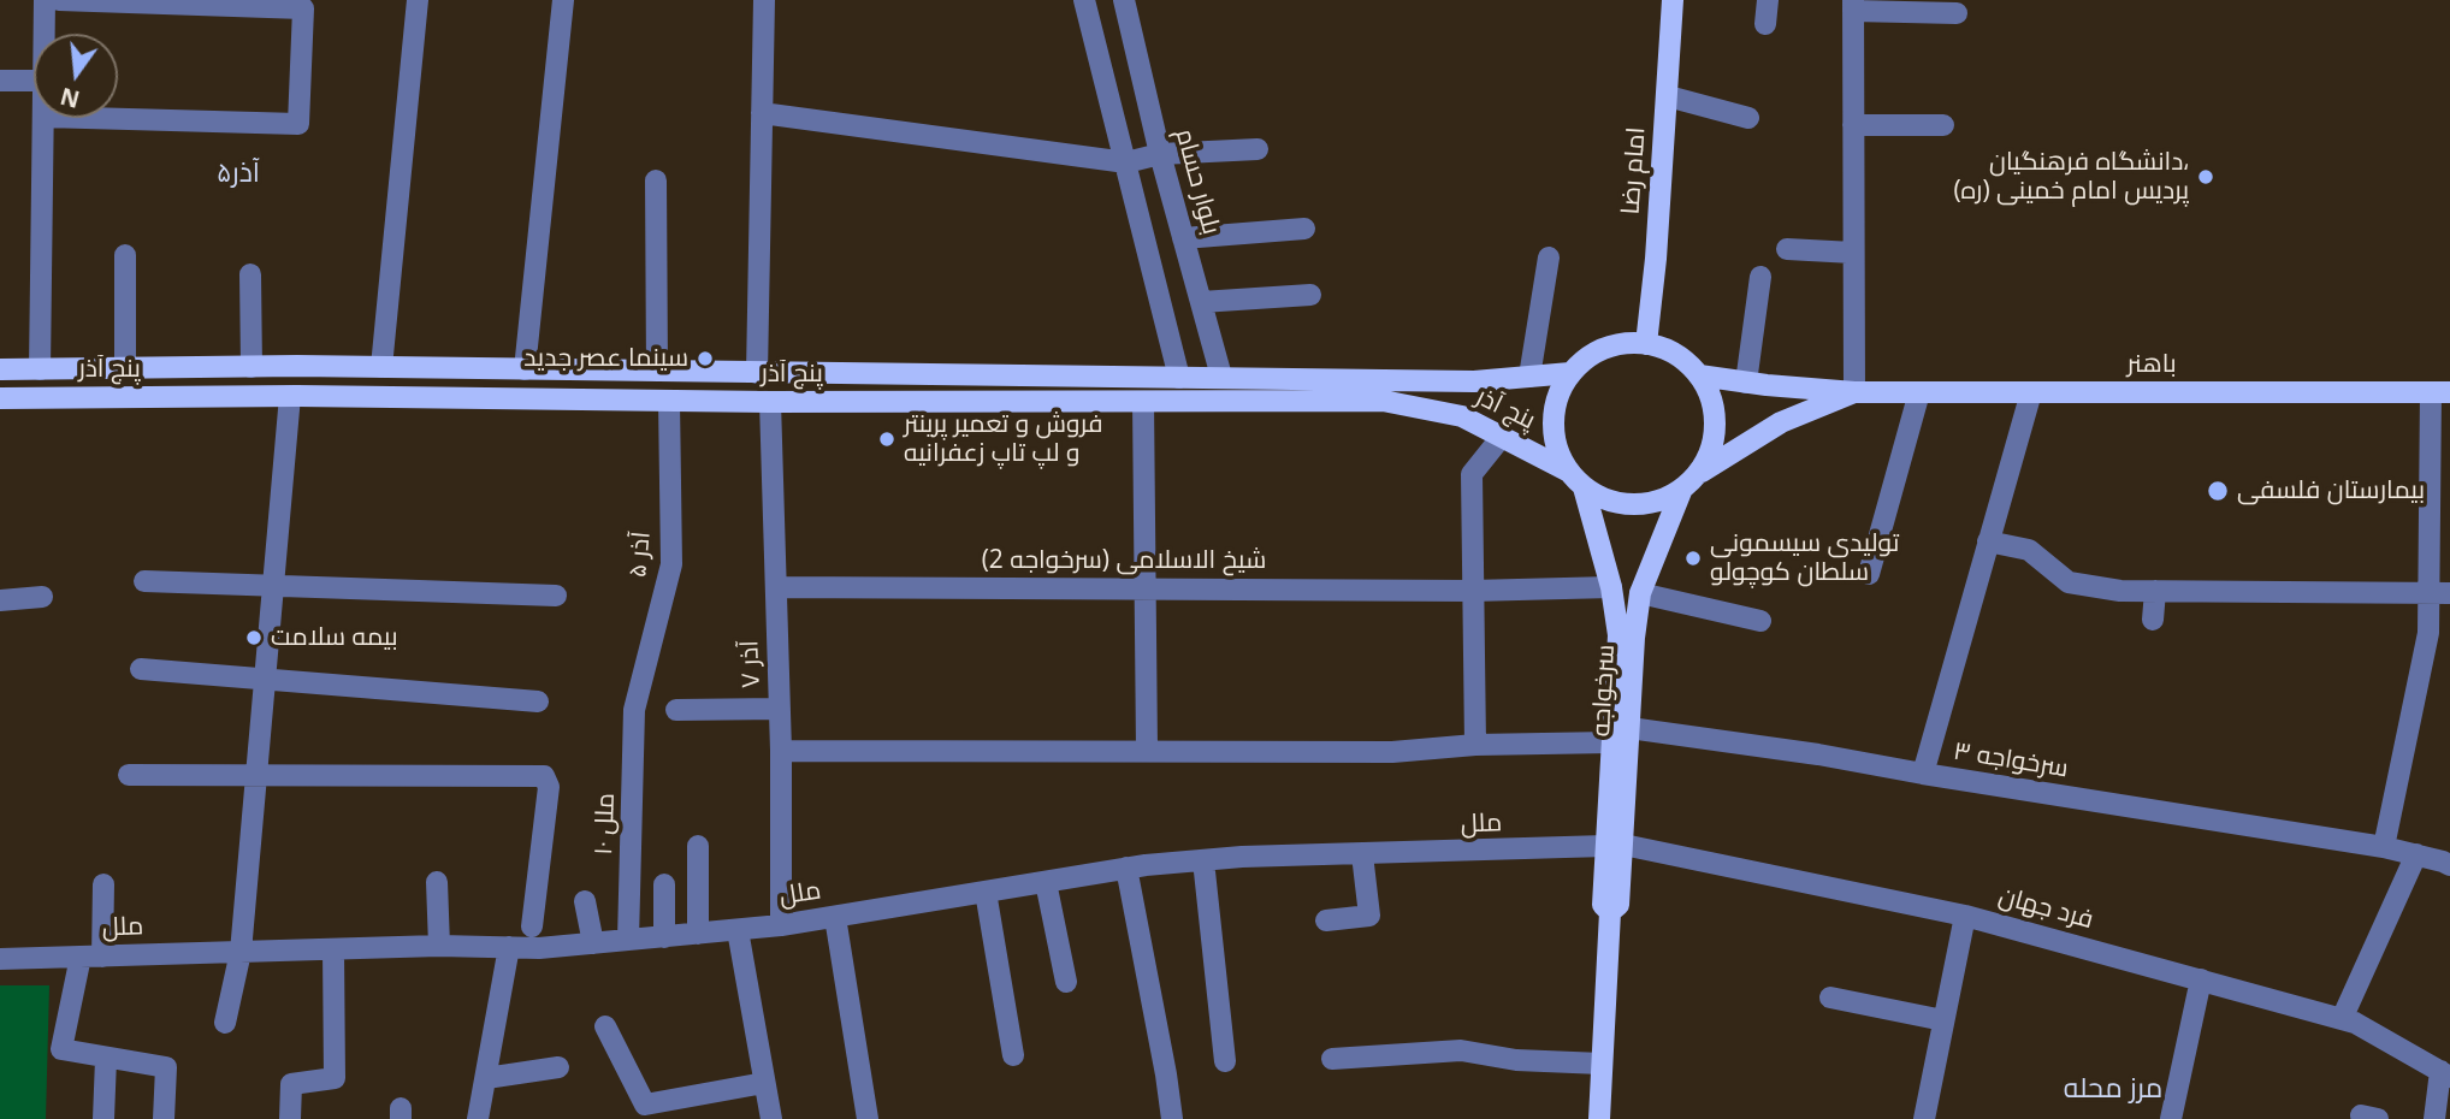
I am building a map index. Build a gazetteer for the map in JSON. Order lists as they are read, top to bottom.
{
  "streets": {
    "main road": [
      "امام رضا",
      "باهنر",
      "پنج آذر",
      "سرخواجه"
    ],
    "street": [
      "بلوار حسام",
      "آذر ۵",
      "شیخ الاسلامی (سرخواجه 2)",
      "آذر ۷",
      "سرخواجه ۳",
      "۱۰ ملل",
      "ملل",
      "فرد جهان"
    ]
  },
  "crossings": [
    ["امام رضا", "باهنر"],
    ["امام رضا", "پنج آذر"],
    ["امام رضا", "سرخواجه"],
    ["بلوار حسام", "پنج آذر"],
    ["باهنر", "پنج آذر"],
    ["باهنر", "سرخواجه"],
    ["پنج آذر", "آذر ۵"],
    ["پنج آذر", "آذر ۷"],
    ["پنج آذر", "سرخواجه"],
    ["آذر ۵", "۱۰ ملل"],
    ["شیخ الاسلامی (سرخواجه 2)", "آذر ۷"],
    ["شیخ الاسلامی (سرخواجه 2)", "سرخواجه"],
    ["آذر ۷", "ملل"],
    ["سرخواجه", "سرخواجه ۳"],
    ["سرخواجه", "ملل"],
    ["سرخواجه", "فرد جهان"],
    ["۱۰ ملل", "ملل"],
    ["ملل", "فرد جهان"]
  ],
  "districts": ["۵آذر", "مرز محله"],
  "places": [
    "دانشگاه فرهنگیان، پردیس امام خمینی (ره)",
    "سینما عصر جدید",
    "فروش و تعمیر پرینتر و لپ تاپ زعفرانیه",
    "بیمارستان فلسفی",
    "تولیدی سیسمونی سلطان کوچولو",
    "بیمه سلامت"
  ],
  "north": "bottom"
}
